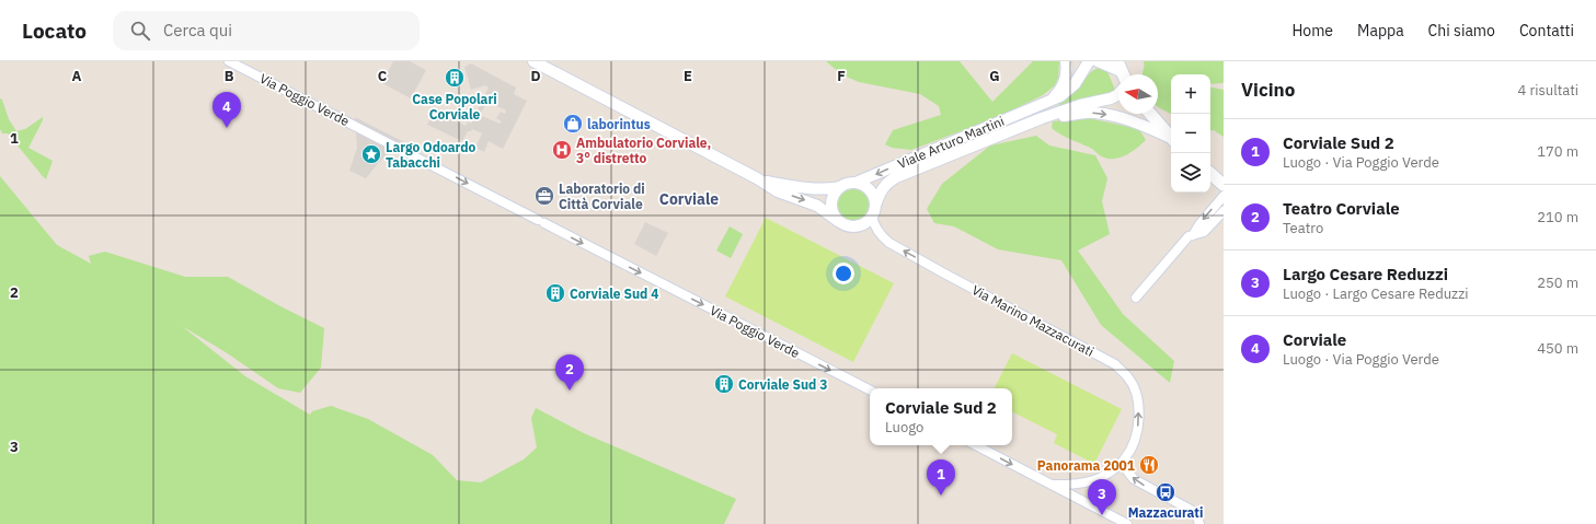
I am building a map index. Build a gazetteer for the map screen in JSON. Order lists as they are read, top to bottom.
{
  "streets": {
    "street": ["Via Poggio Verde", "Viale Arturo Martini", "Via Marino Mazzacurati"]
  },
  "crossings": [
    ["Viale Arturo Martini", "Via Marino Mazzacurati"]
  ],
  "one_way": ["Via Poggio Verde", "Via Marino Mazzacurati"],
  "districts": ["Corviale"],
  "places": {
    "building": ["Case Popolari Corviale", "Corviale Sud 4", "Corviale Sud 3"],
    "shop": ["laborintus"],
    "hospital": ["Ambulatorio Corviale, 3° distretto"],
    "place": ["Largo Odoardo Tabacchi"],
    "office": ["Laboratorio di Città Corviale"],
    "restaurant": ["Panorama 2001"],
    "bus stop": ["Mazzacurati"]
  },
  "north": "left",
  "page": {
    "header": "Locato",
    "search": "Cerca qui",
    "nav": [
      "Home",
      "Mappa",
      "Chi siamo",
      "Contatti"
    ],
    "heading": ["Vicino", "4 risultati"],
    "map_buttons": ["+", "−"],
    "pins": [
      "4",
      "2",
      "1",
      "3"
    ],
    "list": [
      {
        "mark": "1",
        "name": "Corviale Sud 2",
        "note": "Luogo · Via Poggio Verde",
        "value": "170 m"
      },
      {
        "mark": "2",
        "name": "Teatro Corviale",
        "note": "Teatro",
        "value": "210 m"
      },
      {
        "mark": "3",
        "name": "Largo Cesare Reduzzi",
        "note": "Luogo · Largo Cesare Reduzzi",
        "value": "250 m"
      },
      {
        "mark": "4",
        "name": "Corviale",
        "note": "Luogo · Via Poggio Verde",
        "value": "450 m"
      }
    ],
    "popup": ["Corviale Sud 2", "Luogo"]
  },
  "grid": {
    "columns": [
      "A",
      "B",
      "C",
      "D",
      "E",
      "F",
      "G"
    ],
    "rows": ["1", "2", "3"]
  }
}
